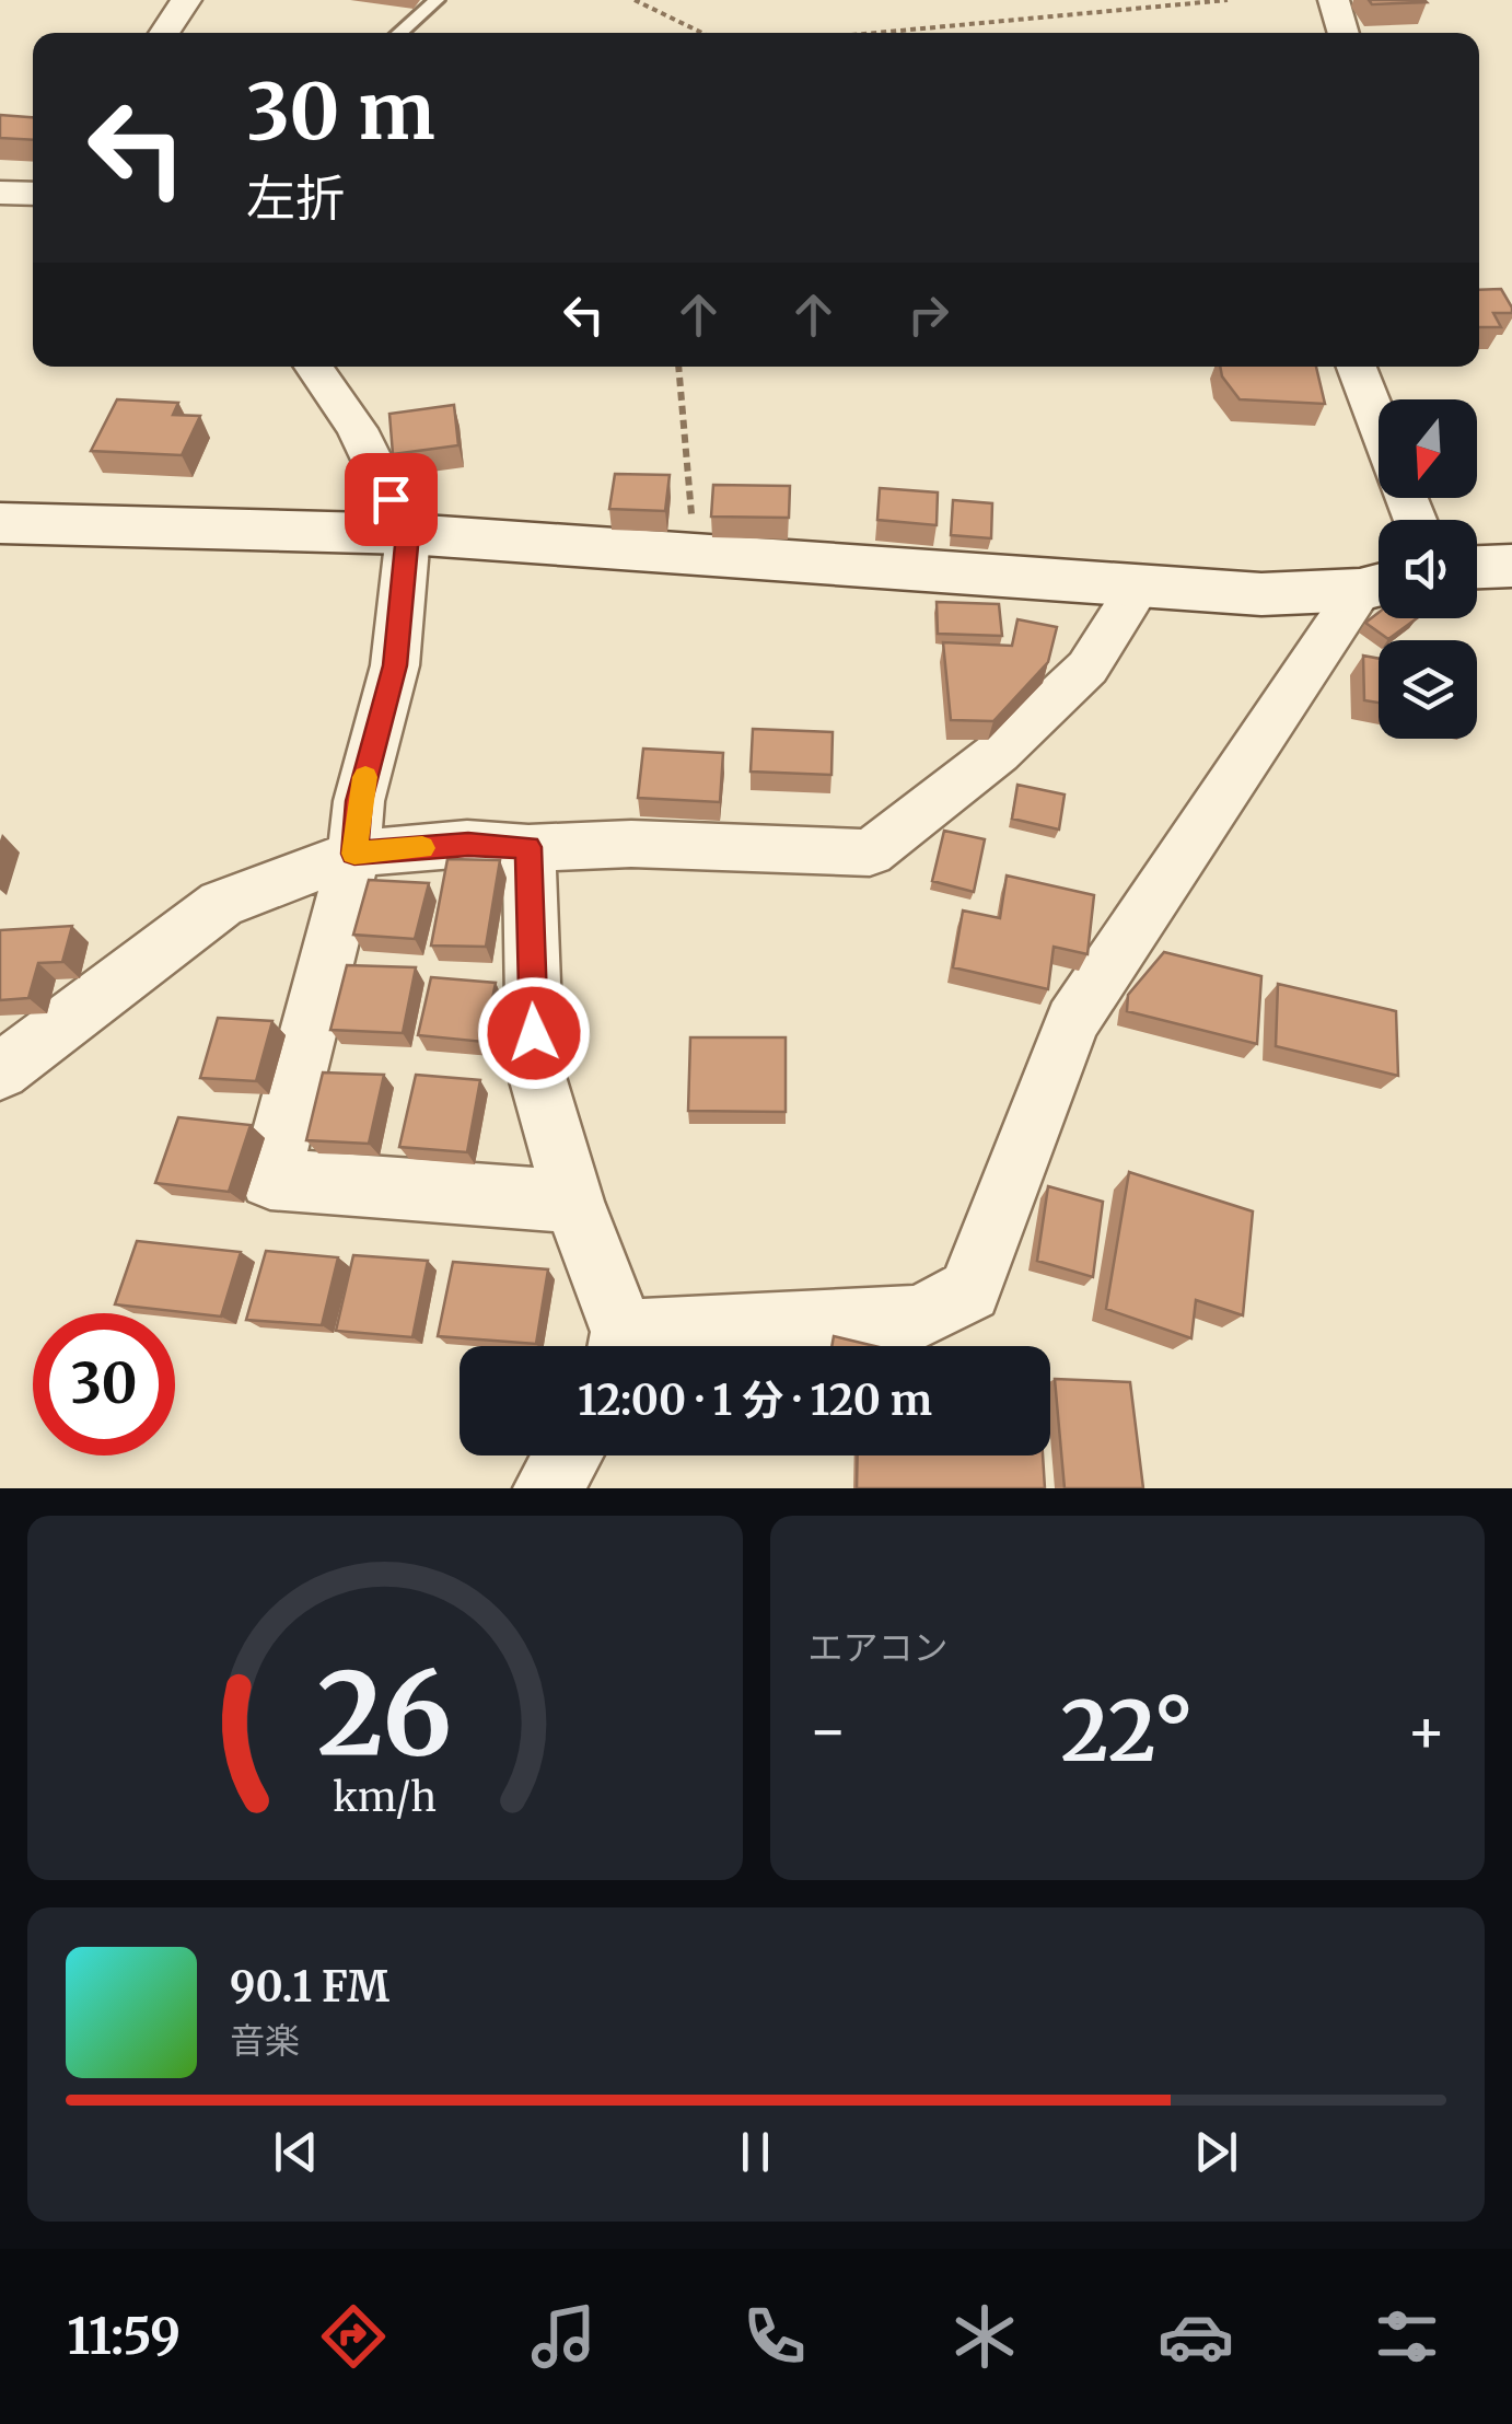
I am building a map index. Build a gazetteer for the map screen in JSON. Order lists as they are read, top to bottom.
{
  "north": "bottom",
  "page": {
    "turn": ["30 m", "左折"],
    "limit": "30",
    "trip": "12:00 · 1 分 · 120 m",
    "tile": "エアコン",
    "heat": ["−", "22°", "+"],
    "song": ["90.1 FM", "音楽"],
    "tabs": "11:59",
    "gauge": ["26", "km/h"]
  }
}
